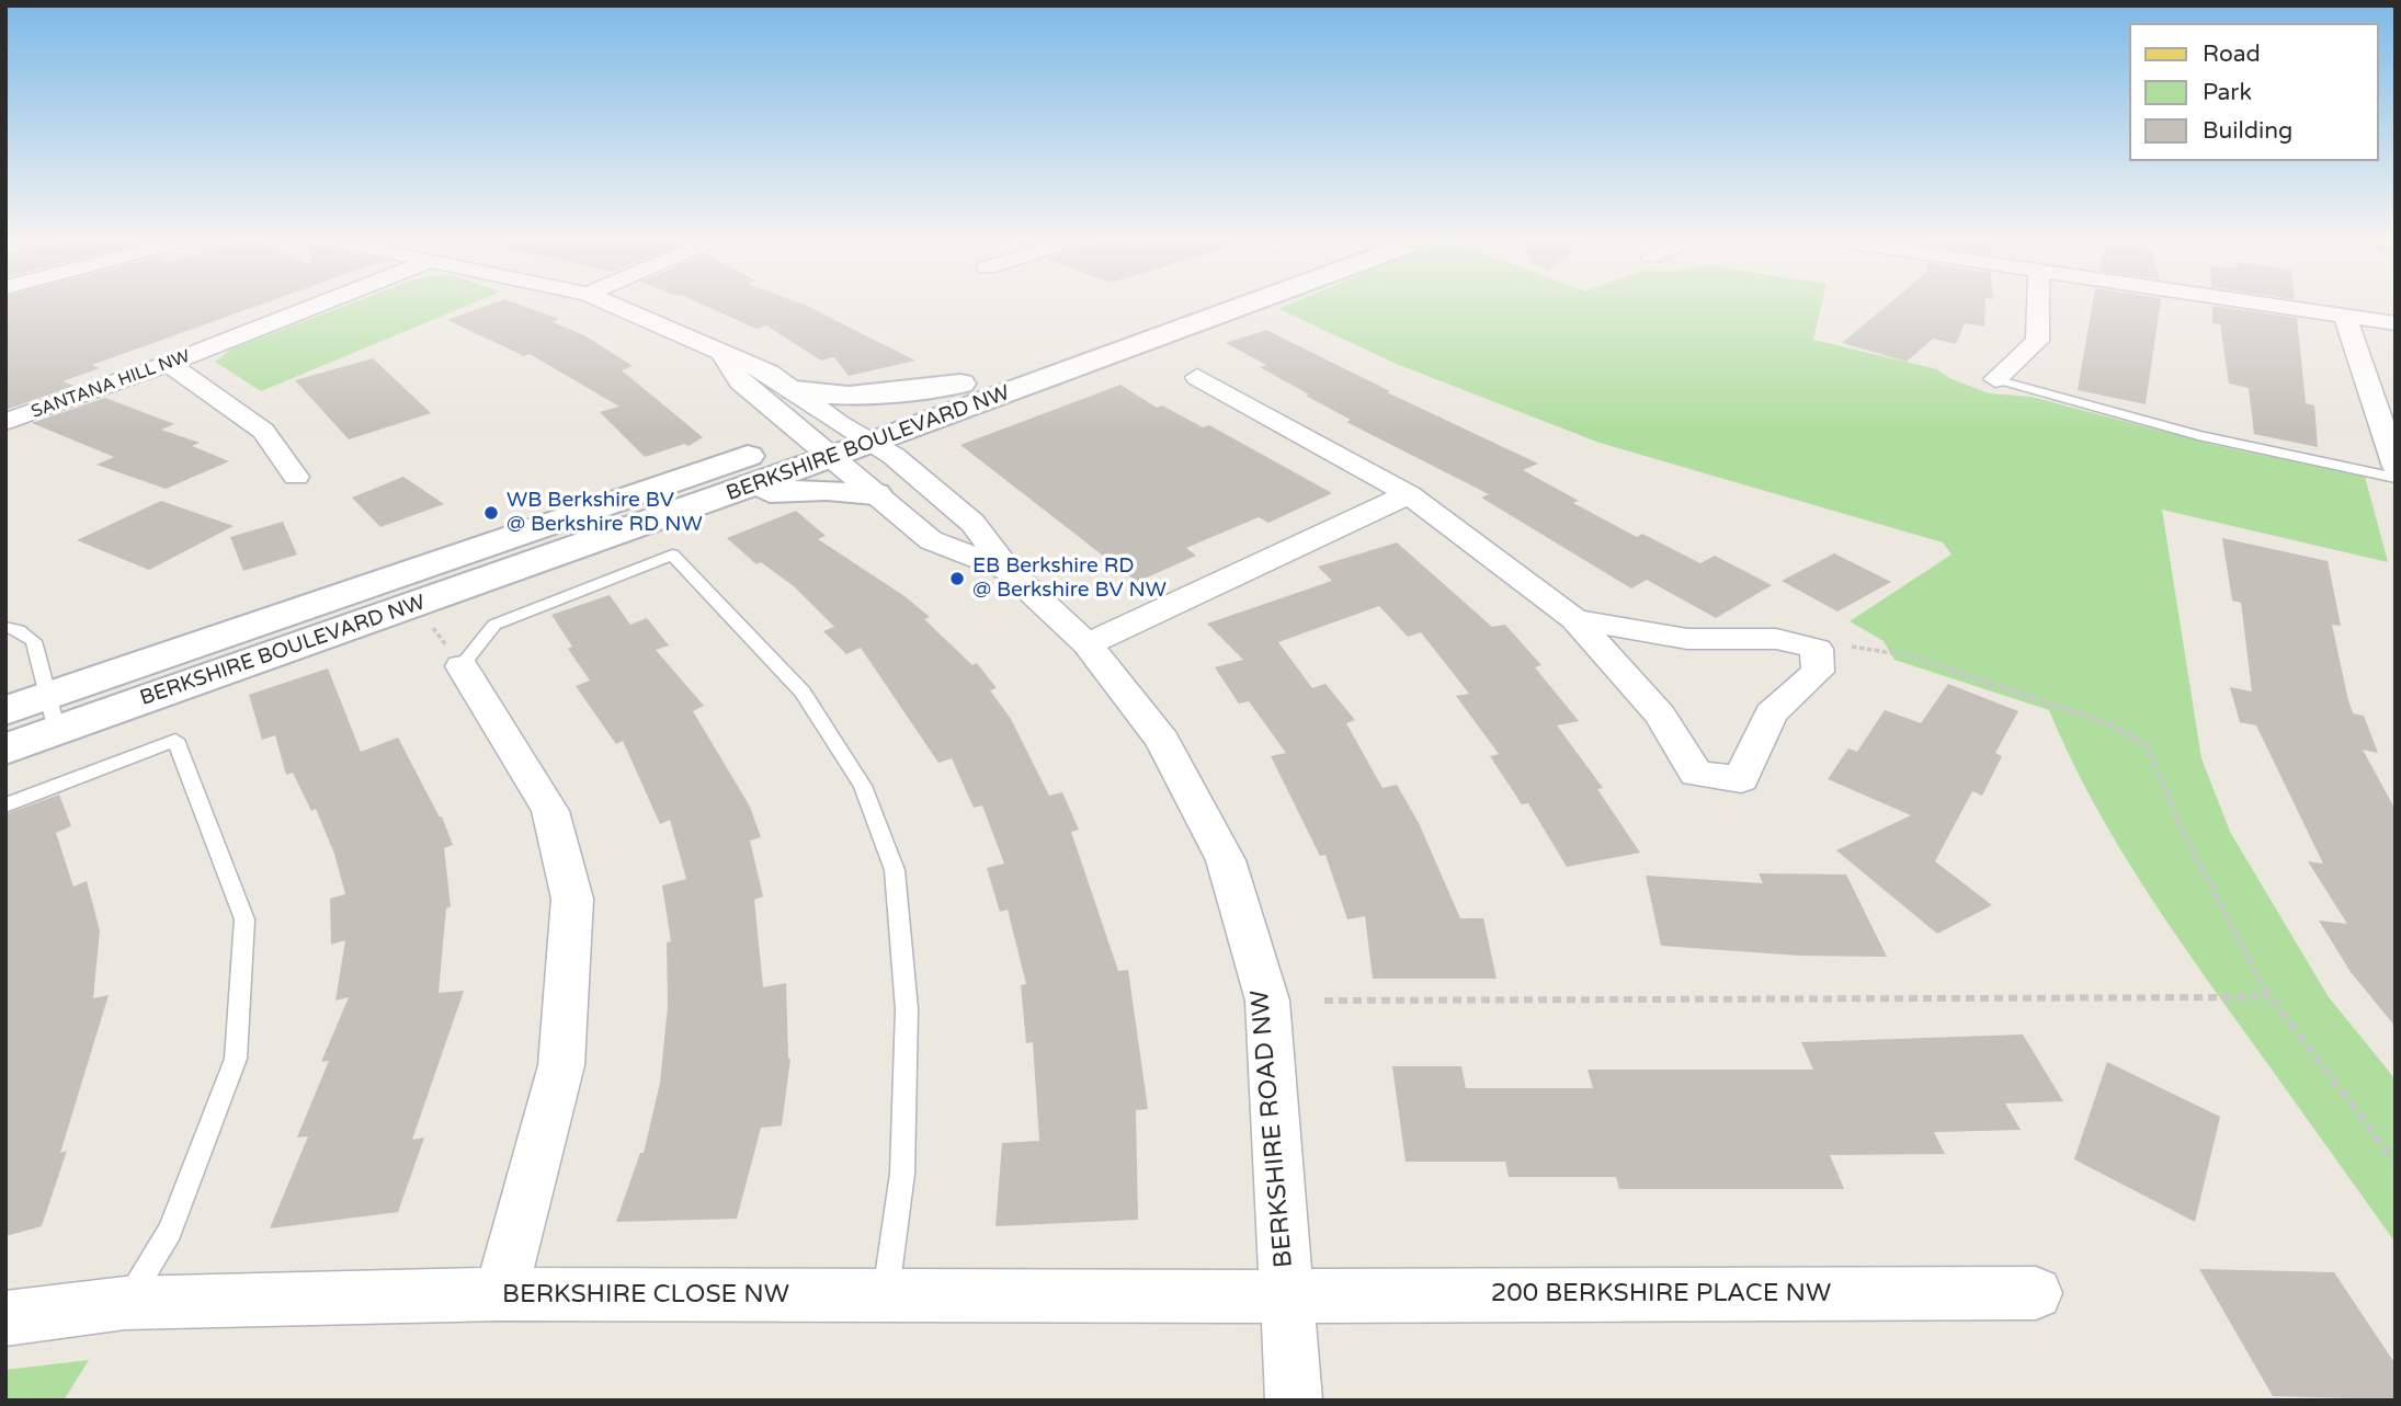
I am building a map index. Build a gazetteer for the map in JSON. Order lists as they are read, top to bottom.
{
  "streets": {
    "main road": ["BERKSHIRE BOULEVARD NW"],
    "street": [
      "SANTANA HILL NW",
      "BERKSHIRE ROAD NW",
      "200 BERKSHIRE PLACE NW",
      "BERKSHIRE CLOSE NW"
    ]
  },
  "crossings": [
    ["BERKSHIRE BOULEVARD NW", "BERKSHIRE ROAD NW"],
    ["BERKSHIRE ROAD NW", "200 BERKSHIRE PLACE NW"],
    ["BERKSHIRE ROAD NW", "BERKSHIRE CLOSE NW"],
    ["200 BERKSHIRE PLACE NW", "BERKSHIRE CLOSE NW"]
  ],
  "places": ["WB Berkshire BV @ Berkshire RD NW", "EB Berkshire RD @ Berkshire BV NW"],
  "legend": ["Road", "Park", "Building"]
}
